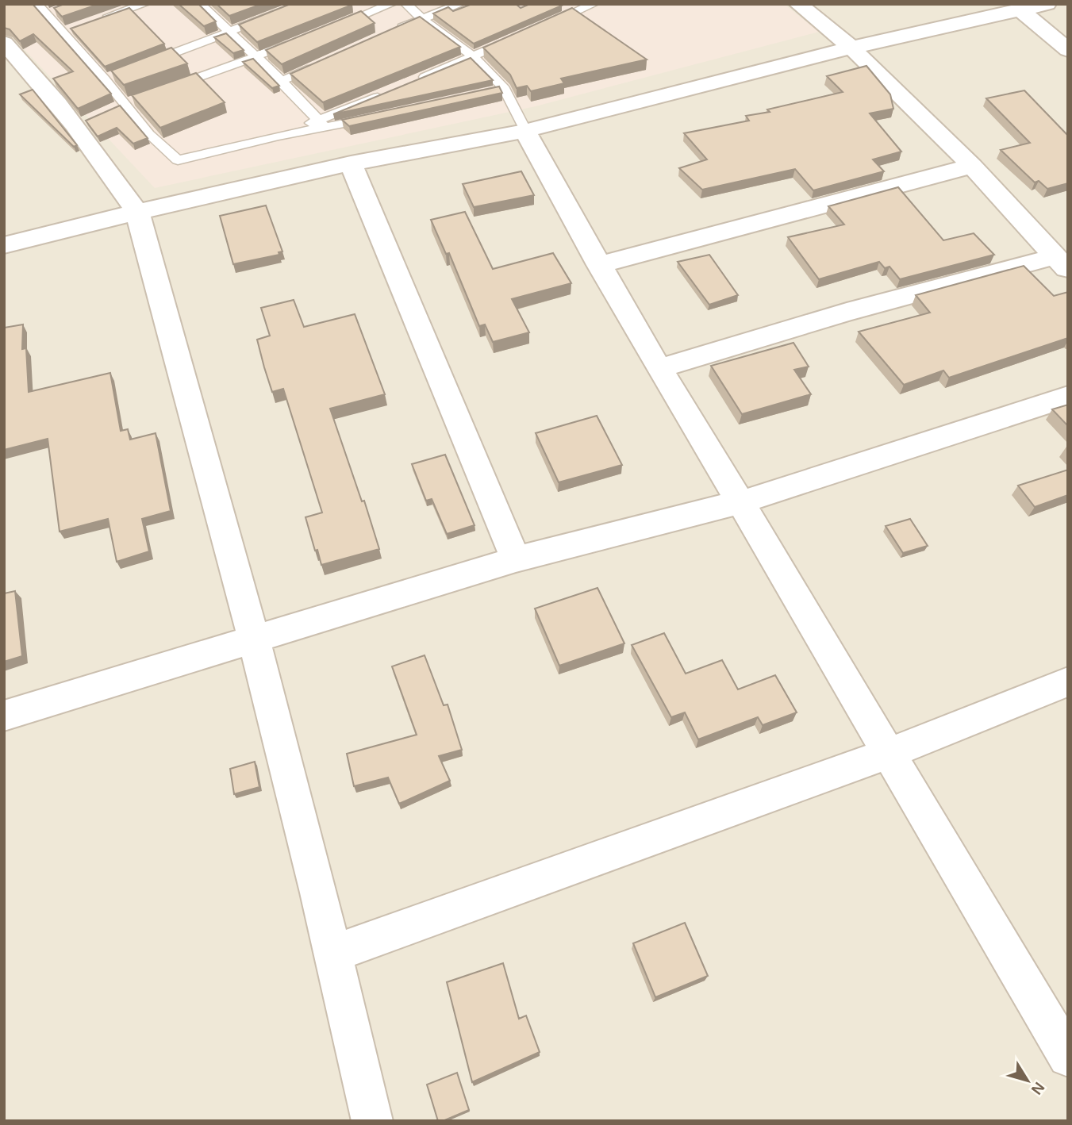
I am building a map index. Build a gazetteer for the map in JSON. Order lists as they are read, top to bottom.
{
  "north": "bottom right"
}
